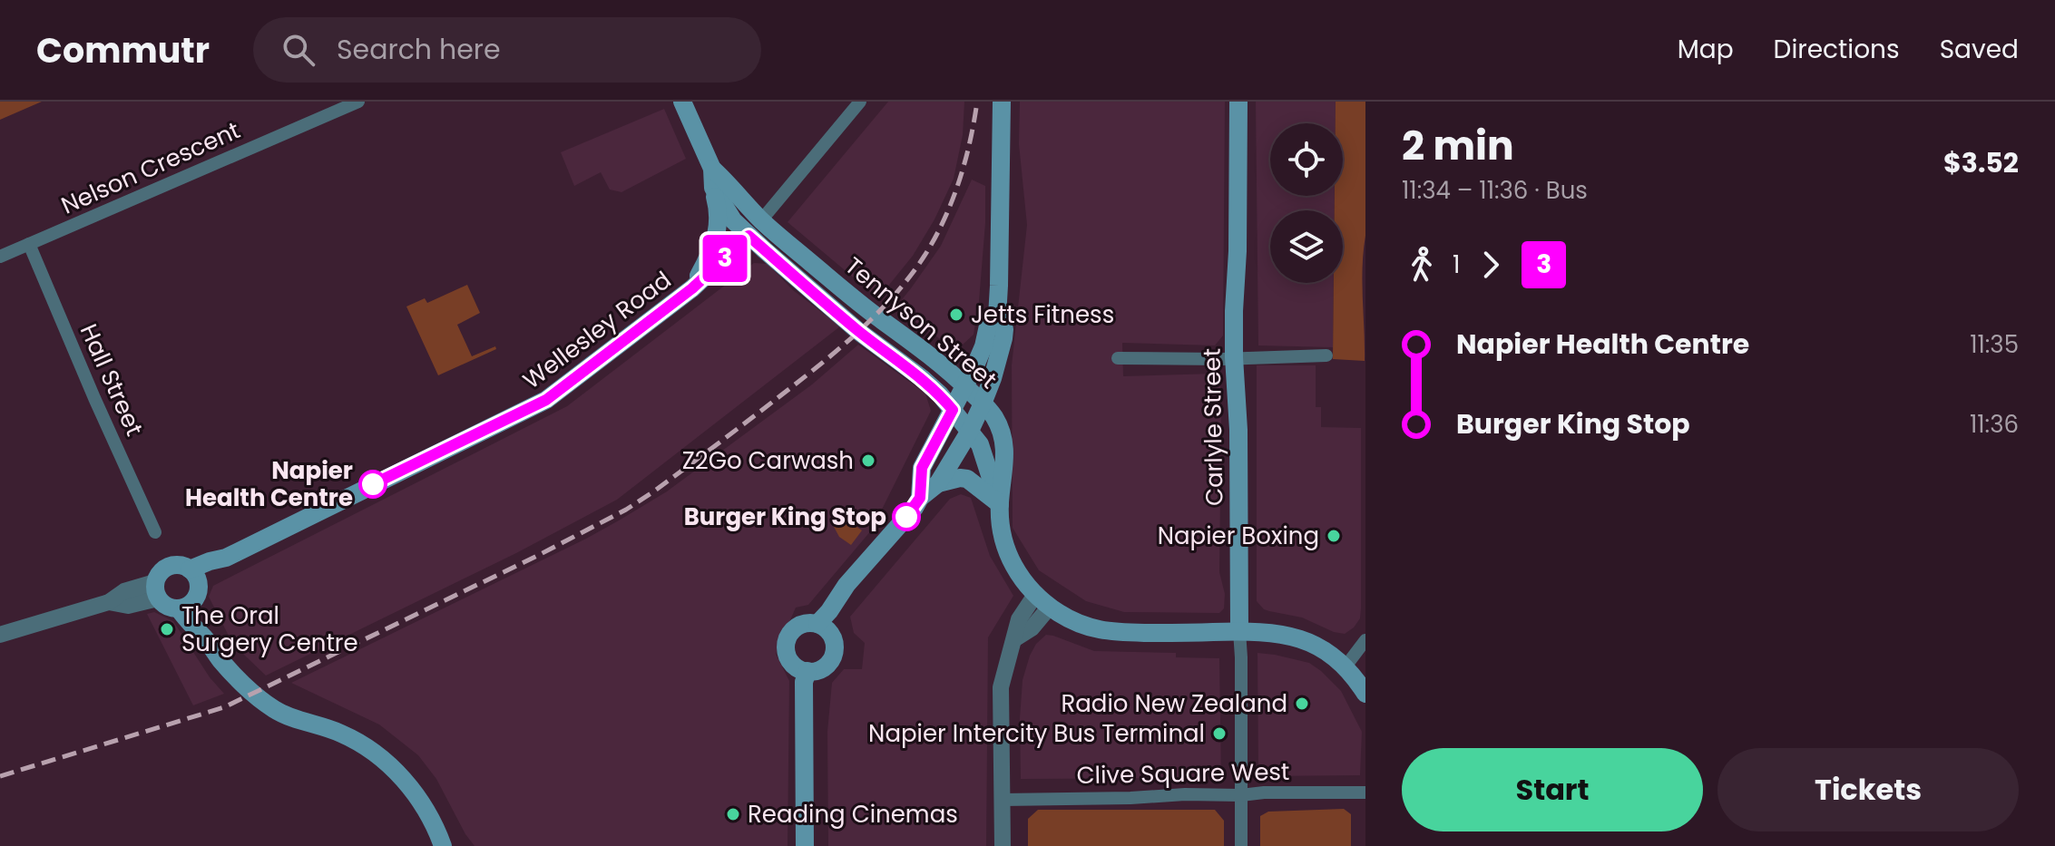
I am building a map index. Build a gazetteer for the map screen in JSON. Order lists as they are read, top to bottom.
{
  "streets": {
    "main road": ["Tennyson Street", "Wellesley Road", "Carlyle Street"],
    "street": ["Nelson Crescent", "Hall Street", "Clive Square West"]
  },
  "crossings": [
    ["Nelson Crescent", "Hall Street"],
    ["Tennyson Street", "Wellesley Road"],
    ["Tennyson Street", "Carlyle Street"],
    ["Carlyle Street", "Clive Square West"]
  ],
  "places": [
    "Jetts Fitness",
    "Z2Go Carwash",
    "Napier Health Centre",
    "Burger King Stop",
    "Napier Boxing",
    "The Oral Surgery Centre",
    "Radio New Zealand",
    "Napier Intercity Bus Terminal",
    "Reading Cinemas"
  ],
  "lines": ["bus line 3"],
  "page": {
    "header": "Commutr",
    "search": "Search here",
    "nav": ["Map", "Directions", "Saved"],
    "on_map": "3",
    "heading": ["2 min", "11:34 – 11:36 · Bus", "$3.52"],
    "legs": ["1", "3"],
    "list": [
      {
        "name": "Napier Health Centre",
        "value": "11:35"
      },
      {
        "name": "Burger King Stop",
        "value": "11:36"
      }
    ],
    "buttons": ["Start", "Tickets"]
  }
}
